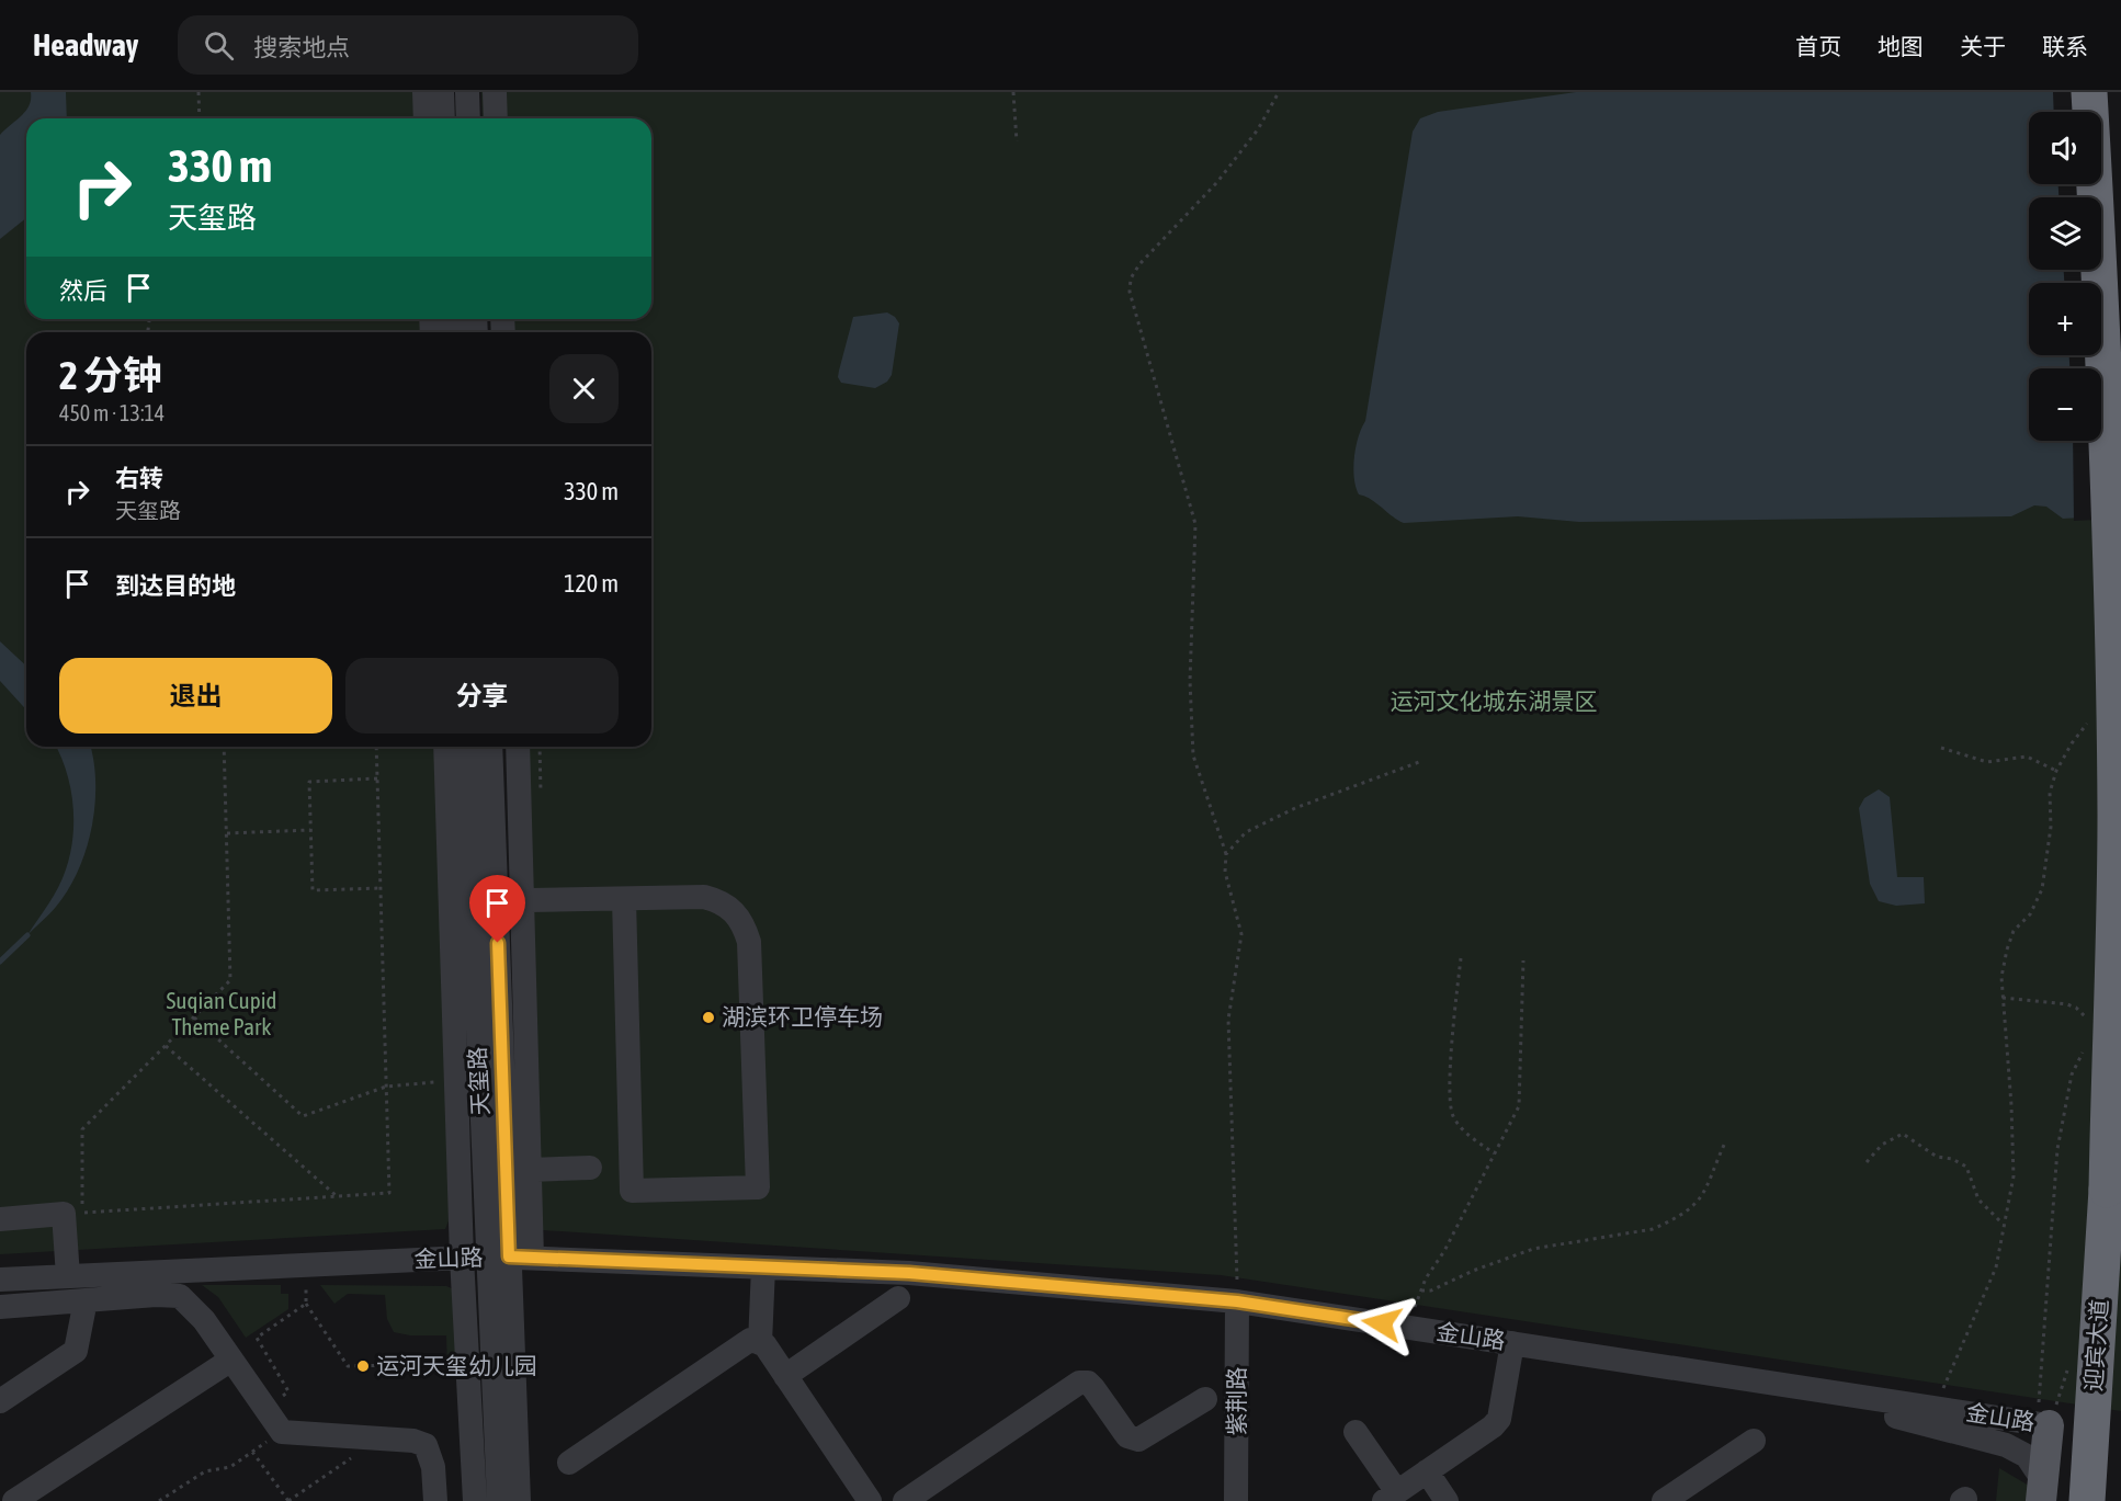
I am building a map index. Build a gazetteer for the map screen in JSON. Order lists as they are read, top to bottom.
{
  "streets": {
    "highway": ["迎宾大道"],
    "street": ["天玺路", "金山路", "紫荆路"]
  },
  "crossings": [
    ["天玺路", "金山路"],
    ["金山路", "紫荆路"]
  ],
  "parks": ["运河文化城东湖景区", "Suqian Cupid Theme Park"],
  "places": ["湖滨环卫停车场", "运河天玺幼儿园"],
  "page": {
    "header": "Headway",
    "search": "搜索地点",
    "nav": [
      "首页",
      "地图",
      "关于",
      "联系"
    ],
    "map_buttons": ["+", "−"],
    "turn": ["330 m", "天玺路"],
    "then": "然后",
    "heading": ["2 分钟", "450 m · 13:14"],
    "list": [
      {
        "name": "右转",
        "note": "天玺路",
        "value": "330 m"
      },
      {
        "name": "到达目的地",
        "value": "120 m"
      }
    ],
    "buttons": ["退出", "分享"]
  }
}
